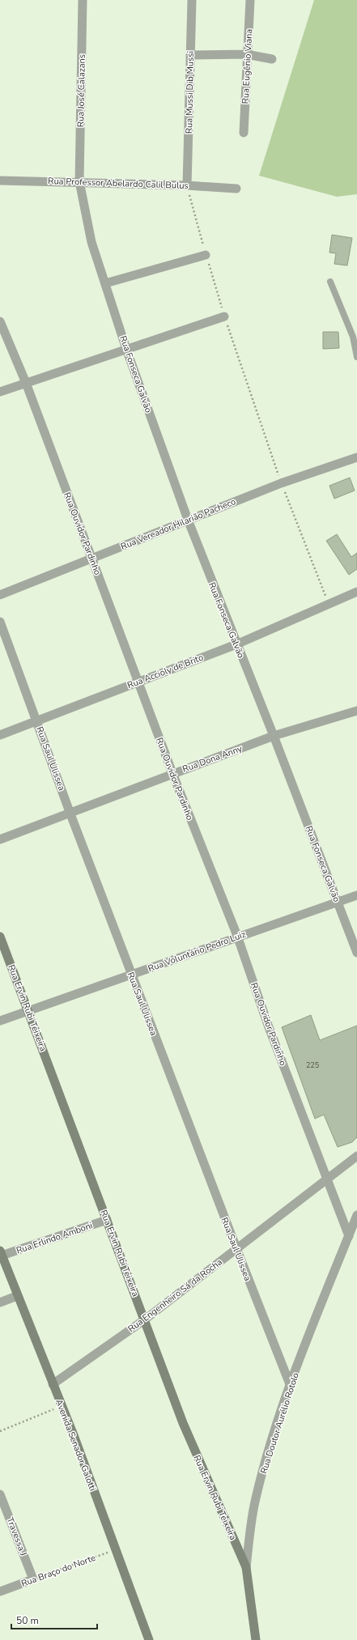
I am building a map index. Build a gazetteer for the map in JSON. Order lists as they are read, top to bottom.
{
  "streets": {
    "main road": ["Rua Ervin Rubi Teixeira", "Rua Doutor Aurélio Rotolo", "Avenida Senador Galotti"],
    "street": [
      "Rua Eugênio Viana",
      "Rua José Calazans",
      "Rua Mussi Dib Mussi",
      "Rua Professor Abelardo Calil Bulus",
      "Rua Fonseca Galvão",
      "Rua Vereador Hilarião Pacheco",
      "Rua Ouvidor Pardinho",
      "Rua Accioly de Brito",
      "Rua Saul Ulissea",
      "Rua Dona Anny",
      "Rua Voluntário Pedro Luiz",
      "Rua Erlindo Amboni",
      "Rua Engenheiro Sá da Rocha",
      "Travessa J",
      "Rua Braço do Norte"
    ]
  },
  "crossings": [
    ["Rua José Calazans", "Rua Professor Abelardo Calil Bulus"],
    ["Rua José Calazans", "Rua Fonseca Galvão"],
    ["Rua Mussi Dib Mussi", "Rua Professor Abelardo Calil Bulus"],
    ["Rua Professor Abelardo Calil Bulus", "Rua Fonseca Galvão"],
    ["Rua Fonseca Galvão", "Rua Vereador Hilarião Pacheco"],
    ["Rua Fonseca Galvão", "Rua Accioly de Brito"],
    ["Rua Fonseca Galvão", "Rua Dona Anny"],
    ["Rua Fonseca Galvão", "Rua Voluntário Pedro Luiz"],
    ["Rua Vereador Hilarião Pacheco", "Rua Ouvidor Pardinho"],
    ["Rua Ouvidor Pardinho", "Rua Accioly de Brito"],
    ["Rua Ouvidor Pardinho", "Rua Dona Anny"],
    ["Rua Ouvidor Pardinho", "Rua Voluntário Pedro Luiz"],
    ["Rua Ouvidor Pardinho", "Rua Engenheiro Sá da Rocha"],
    ["Rua Ouvidor Pardinho", "Rua Doutor Aurélio Rotolo"],
    ["Rua Accioly de Brito", "Rua Saul Ulissea"],
    ["Rua Saul Ulissea", "Rua Dona Anny"],
    ["Rua Saul Ulissea", "Rua Voluntário Pedro Luiz"],
    ["Rua Saul Ulissea", "Rua Engenheiro Sá da Rocha"],
    ["Rua Saul Ulissea", "Rua Doutor Aurélio Rotolo"],
    ["Rua Voluntário Pedro Luiz", "Rua Ervin Rubi Teixeira"],
    ["Rua Ervin Rubi Teixeira", "Rua Erlindo Amboni"],
    ["Rua Ervin Rubi Teixeira", "Rua Engenheiro Sá da Rocha"],
    ["Rua Ervin Rubi Teixeira", "Rua Doutor Aurélio Rotolo"],
    ["Rua Erlindo Amboni", "Avenida Senador Galotti"],
    ["Rua Engenheiro Sá da Rocha", "Avenida Senador Galotti"],
    ["Avenida Senador Galotti", "Rua Braço do Norte"],
    ["Travessa J", "Rua Braço do Norte"]
  ],
  "house_numbers": ["225"],
  "scale_bar": "50 m"
}
